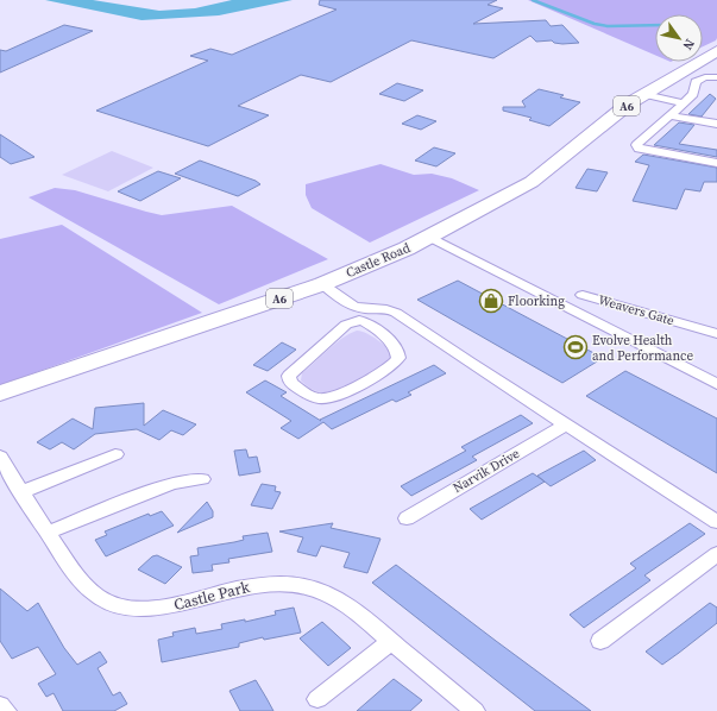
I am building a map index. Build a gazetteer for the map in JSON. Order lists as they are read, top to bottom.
{
  "streets": {
    "main road": ["A6", "Castle Road"],
    "street": ["Weavers Gate", "Narvik Drive", "Castle Park"]
  },
  "places": {
    "shop": ["Floorking"],
    "sports": ["Evolve Health and Performance"]
  },
  "north": "bottom right"
}
